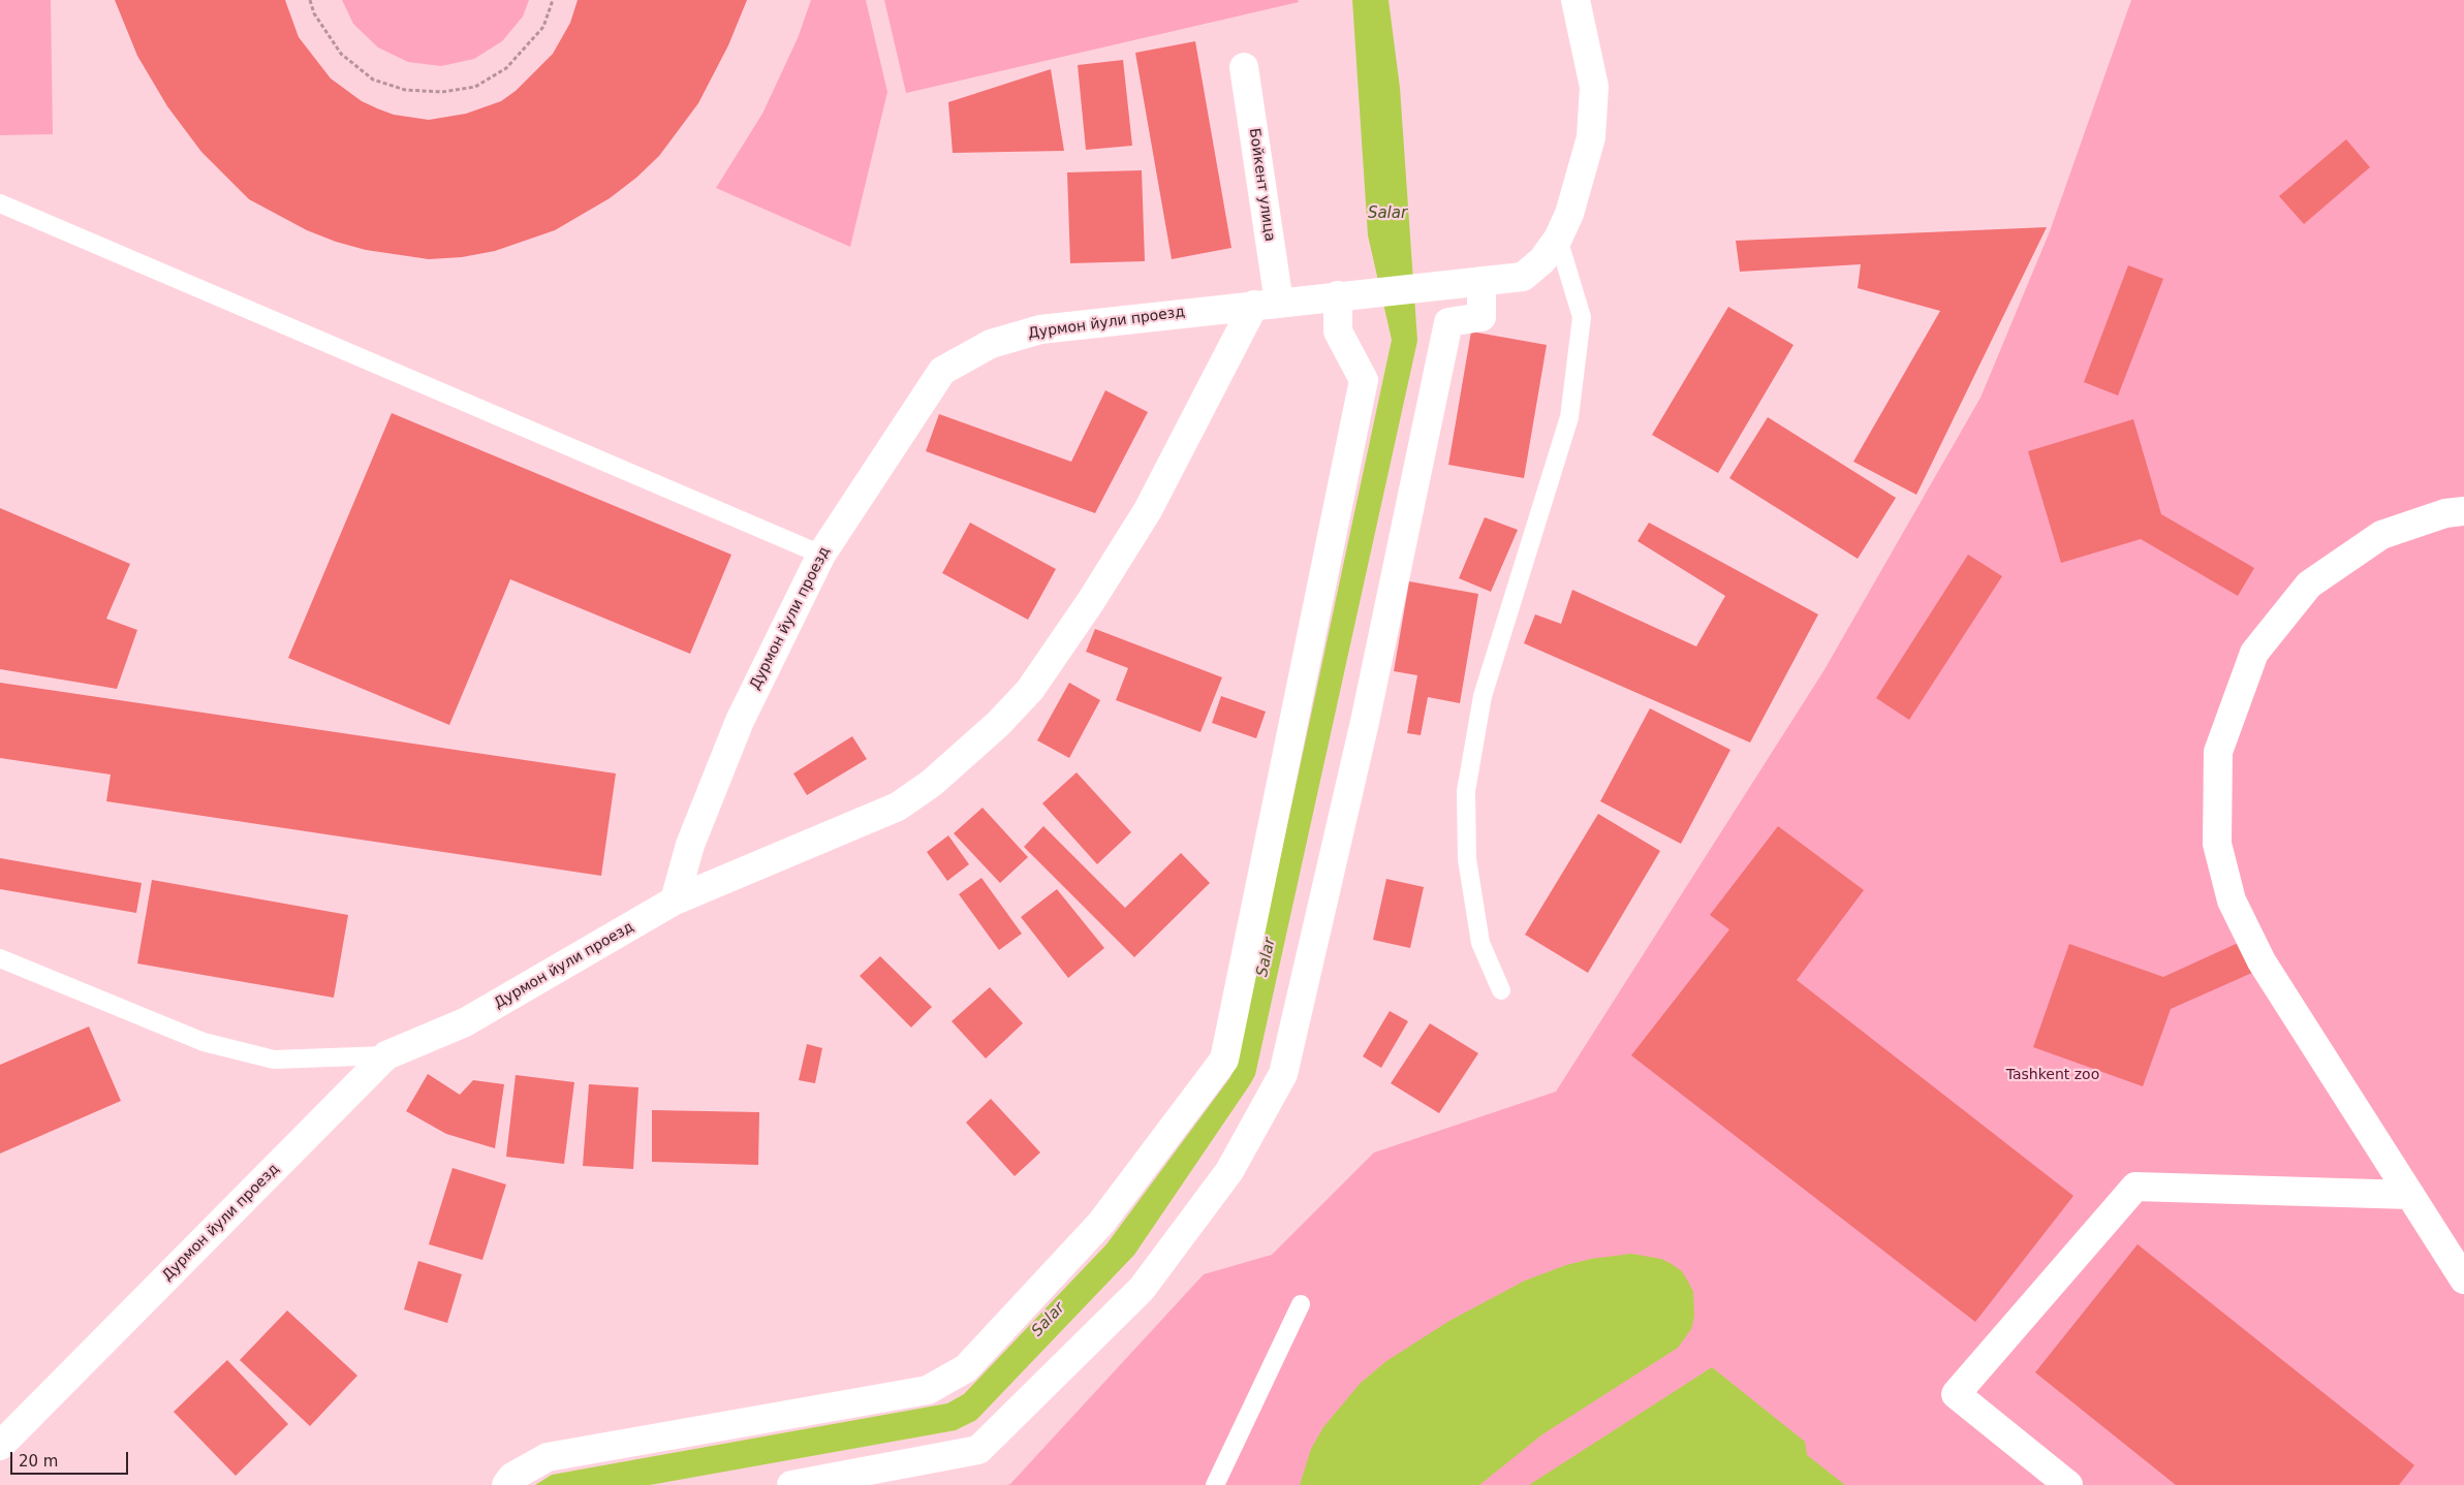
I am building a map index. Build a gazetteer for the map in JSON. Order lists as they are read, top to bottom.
{
  "streets": {
    "street": ["Бойкент улица", "Дурмон йули проезд"]
  },
  "crossings": [
    ["Бойкент улица", "Дурмон йули проезд"]
  ],
  "water": ["Salar"],
  "parks": ["Tashkent zoo"],
  "scale_bar": "20 m"
}
